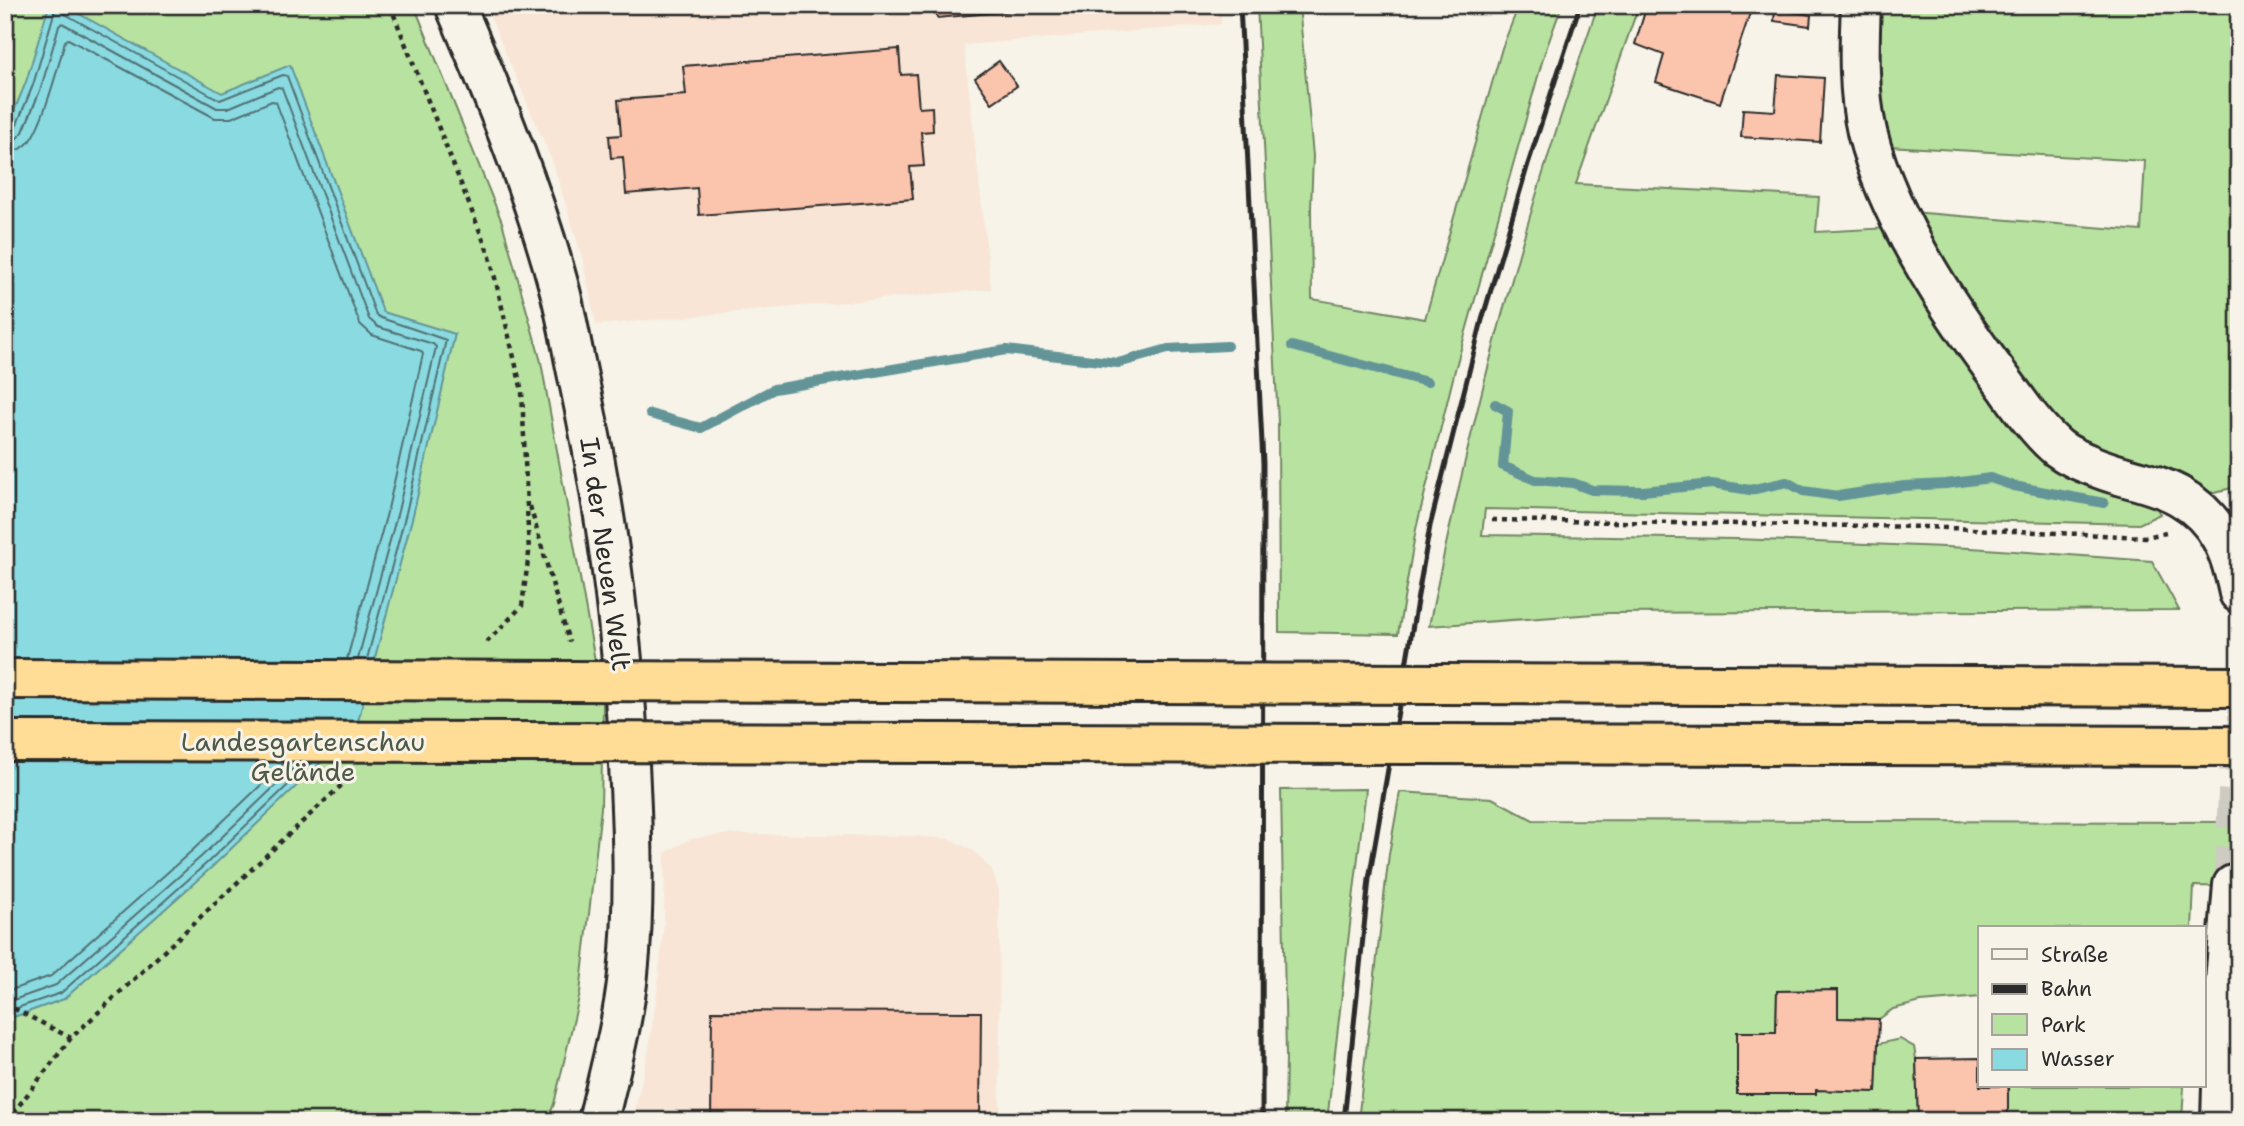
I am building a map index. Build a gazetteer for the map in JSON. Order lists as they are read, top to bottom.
{
  "streets": {
    "street": ["In der Neuen Welt"]
  },
  "parks": ["Landesgartenschau Gelände"],
  "legend": [
    "Straße",
    "Bahn",
    "Park",
    "Wasser"
  ]
}
